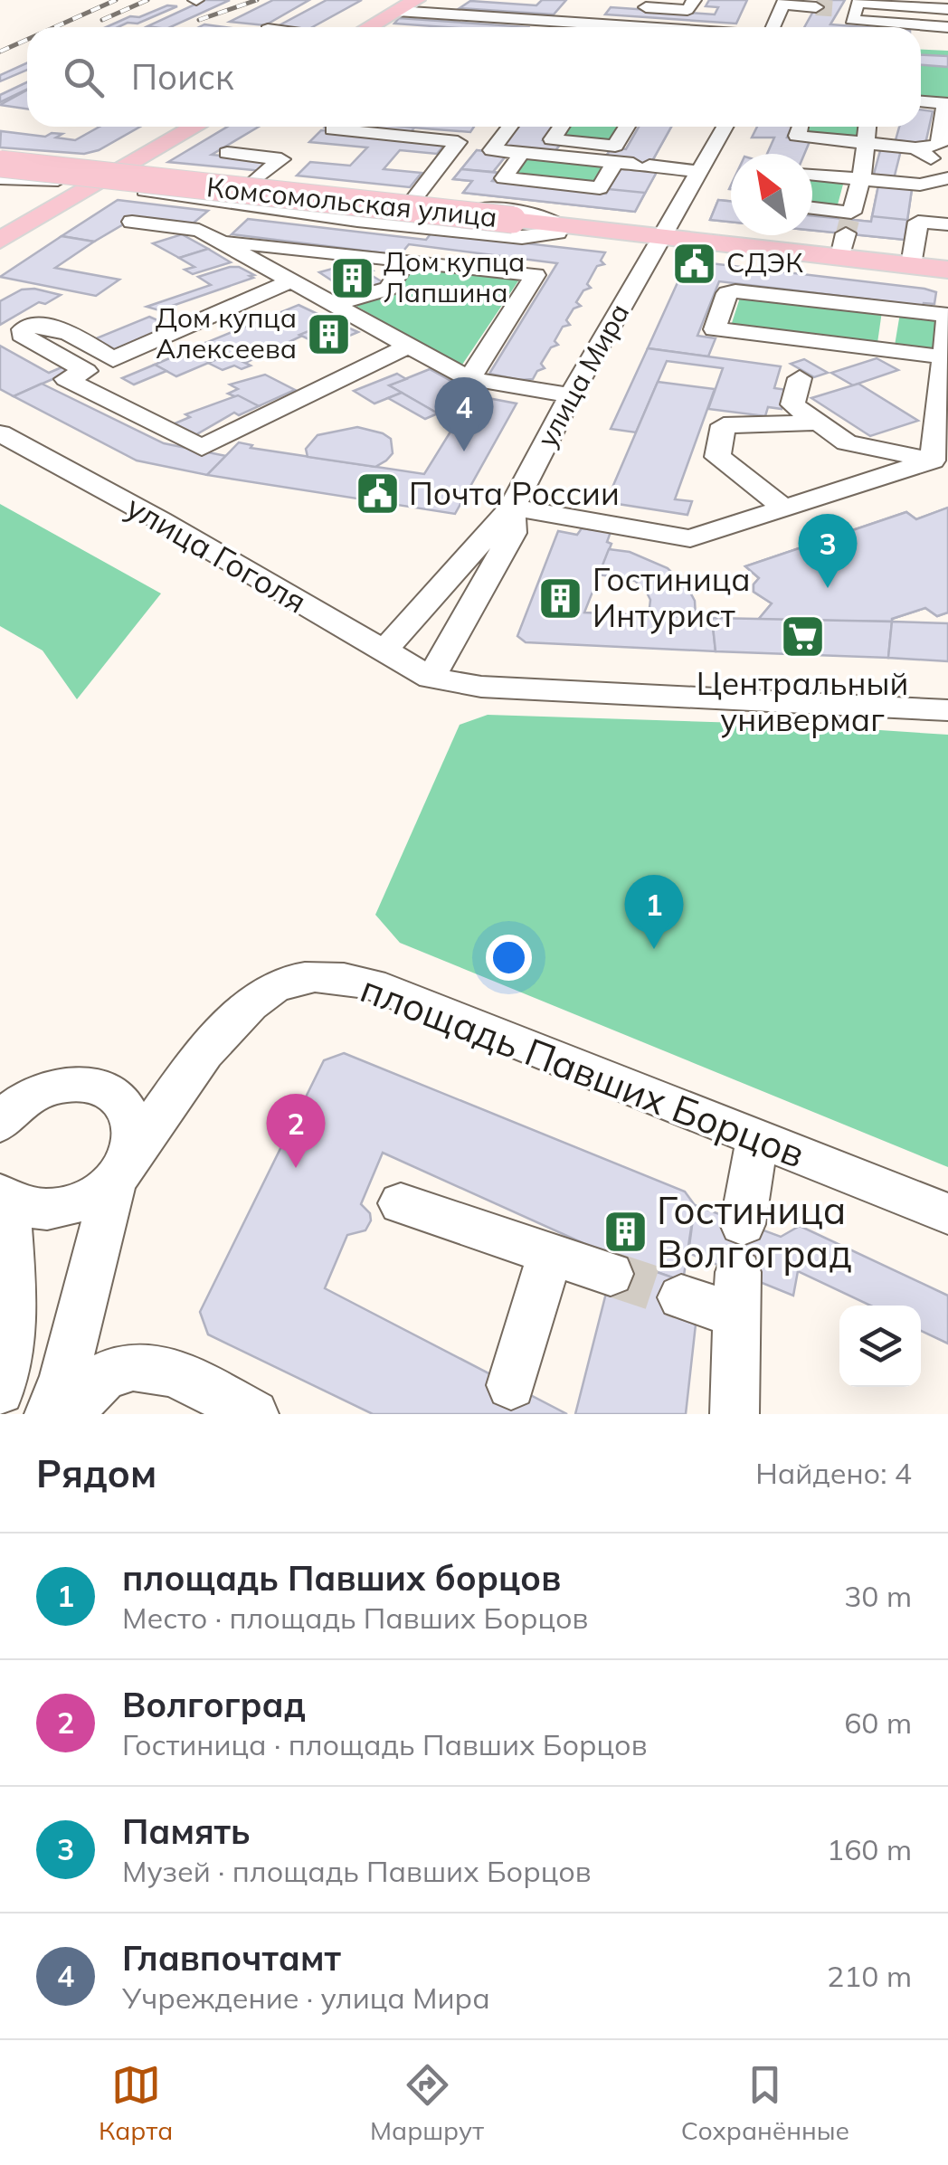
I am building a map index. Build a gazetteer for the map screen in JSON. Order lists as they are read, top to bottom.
{
  "streets": {
    "main road": ["Комсомольская улица"],
    "street": ["улица Мира", "улица Гоголя", "площадь Павших Борцов"]
  },
  "crossings": [
    ["Комсомольская улица", "улица Мира"],
    ["улица Мира", "улица Гоголя"]
  ],
  "places": {
    "public building": ["СДЭК", "Почта России"],
    "building": [
      "Дом купца Лапшина",
      "Дом купца Алексеева",
      "Гостиница Интурист",
      "Гостиница Волгоград"
    ],
    "supermarket": ["Центральный универмаг"]
  },
  "north": "top left",
  "page": {
    "search": "Поиск",
    "pins": [
      "4",
      "3",
      "1",
      "2"
    ],
    "heading": ["Рядом", "Найдено: 4"],
    "list": [
      {
        "mark": "1",
        "name": "площадь Павших борцов",
        "note": "Место · площадь Павших Борцов",
        "value": "30 m"
      },
      {
        "mark": "2",
        "name": "Волгоград",
        "note": "Гостиница · площадь Павших Борцов",
        "value": "60 m"
      },
      {
        "mark": "3",
        "name": "Память",
        "note": "Музей · площадь Павших Борцов",
        "value": "160 m"
      },
      {
        "mark": "4",
        "name": "Главпочтамт",
        "note": "Учреждение · улица Мира",
        "value": "210 m"
      }
    ],
    "nav": ["Карта", "Маршрут", "Сохранённые"]
  }
}
